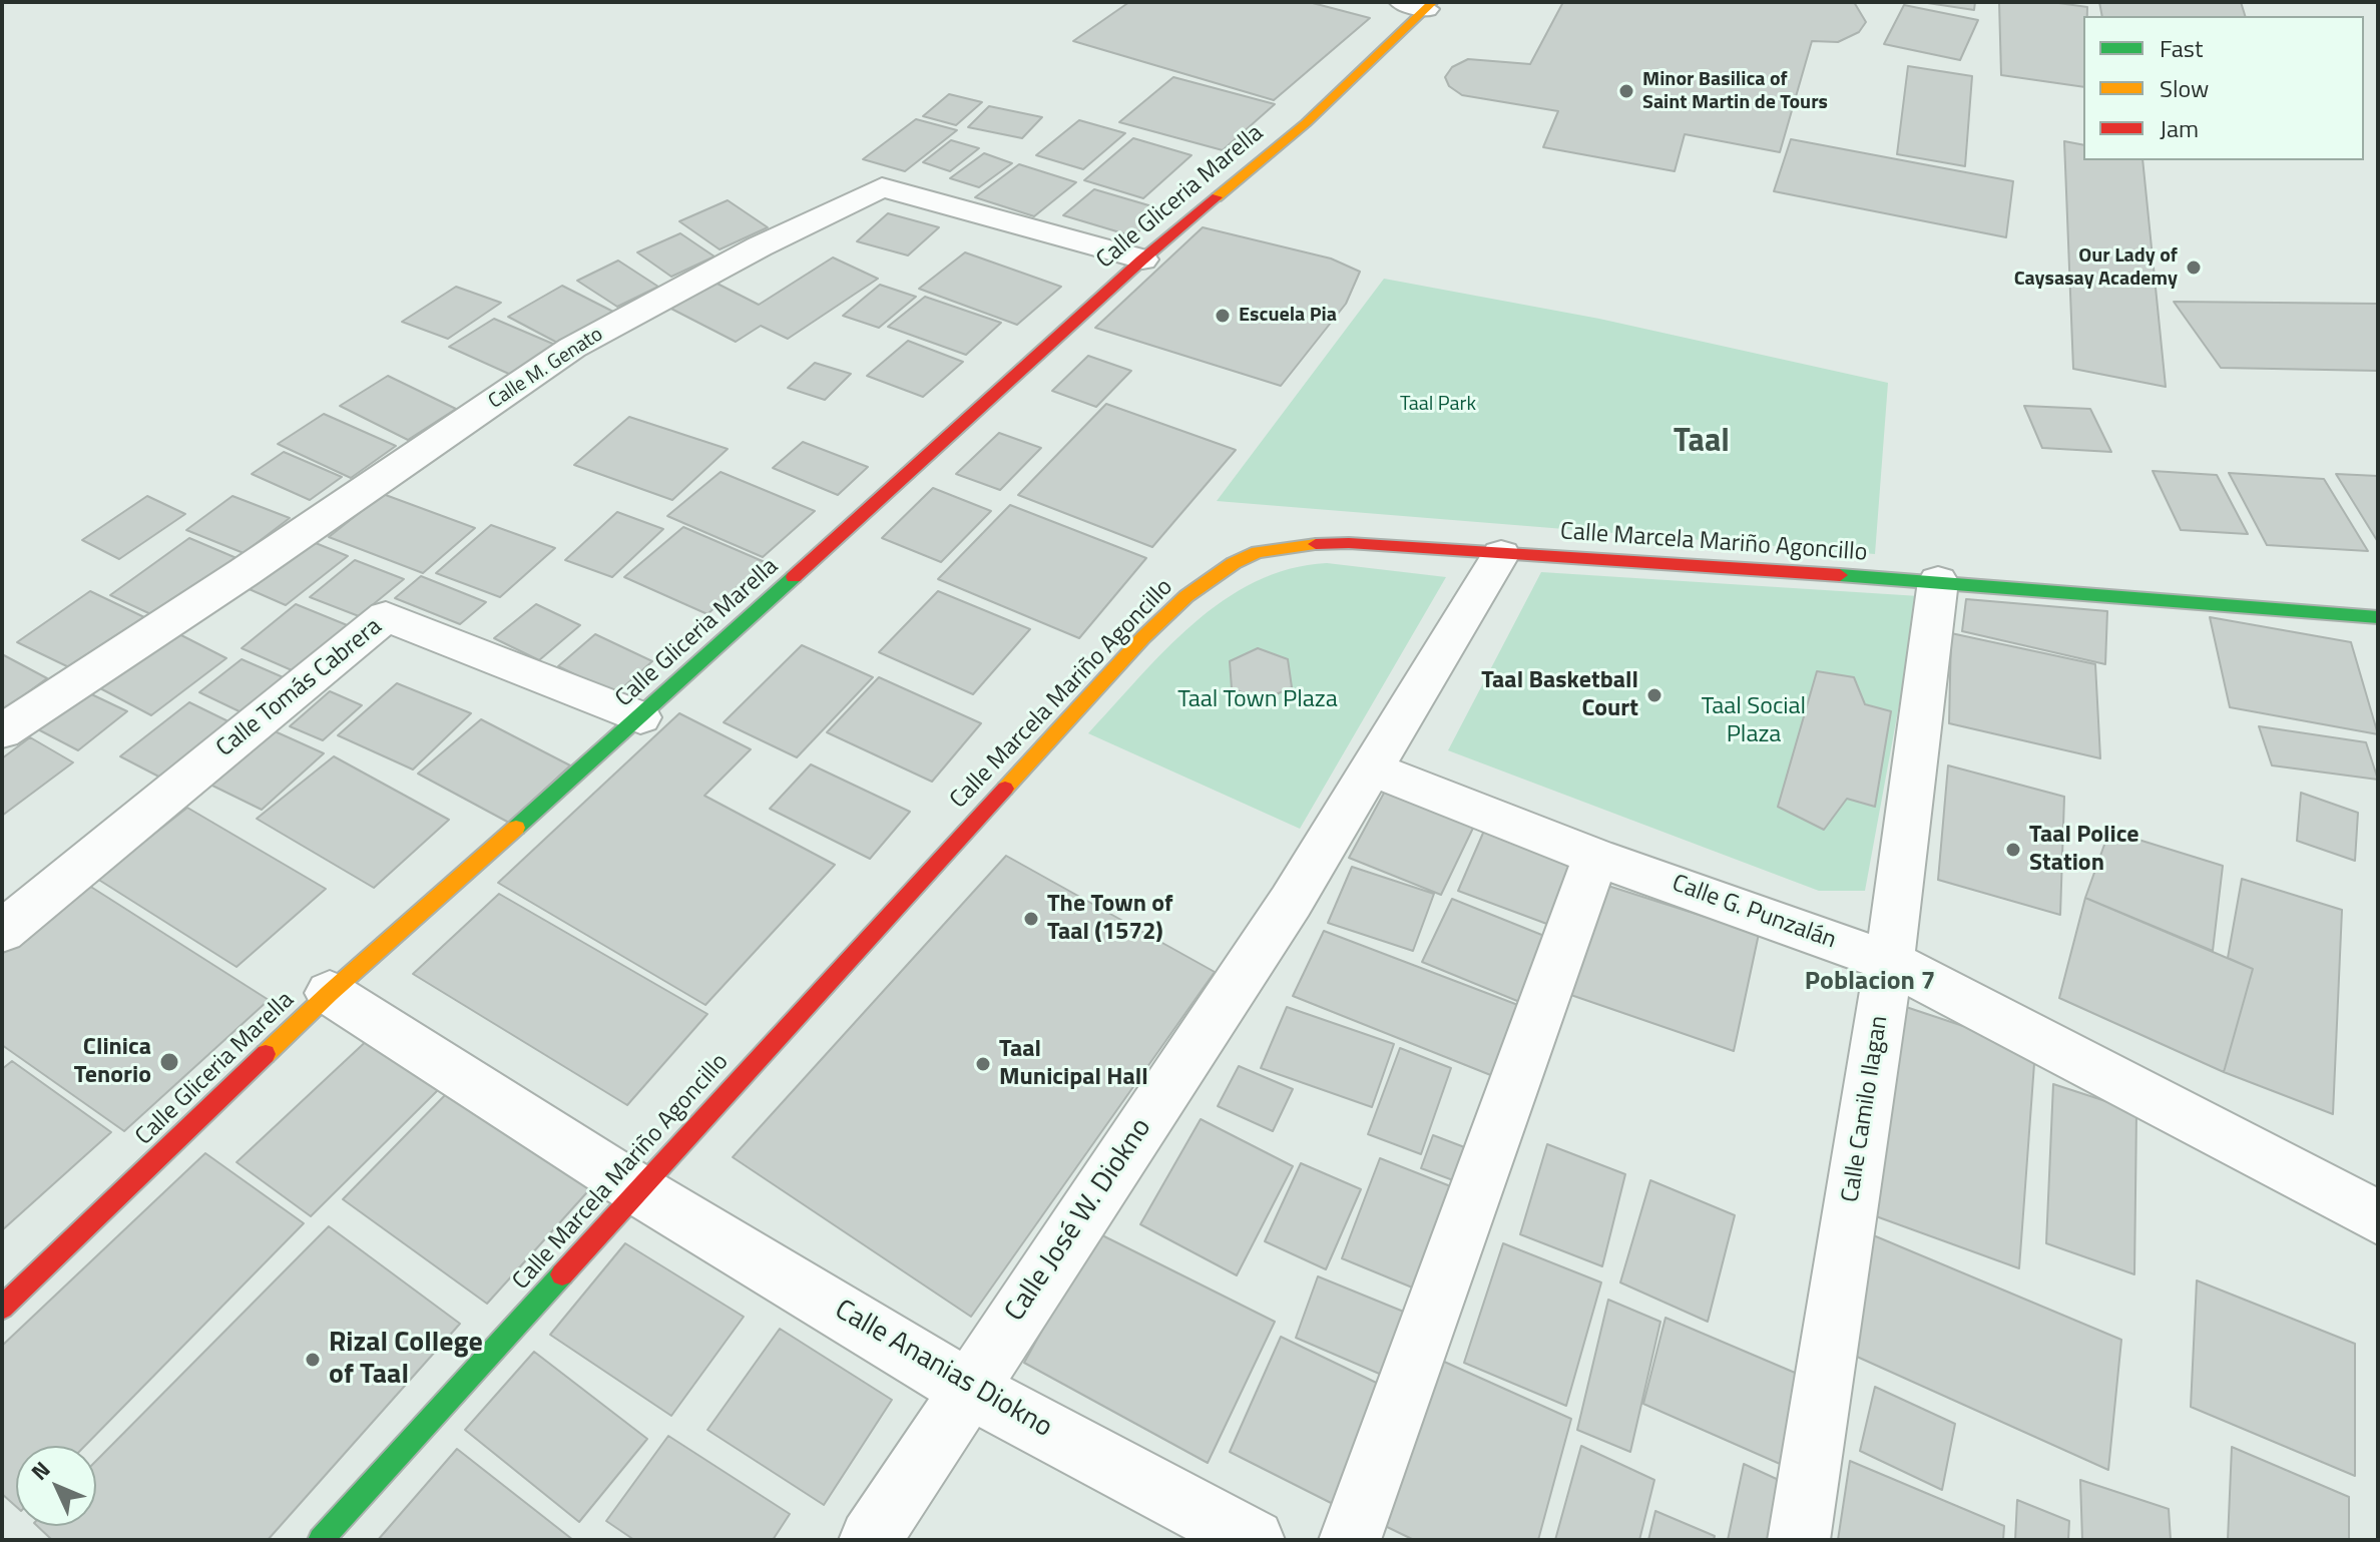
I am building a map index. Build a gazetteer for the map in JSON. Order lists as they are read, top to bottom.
{
  "streets": {
    "street": [
      "Calle Gliceria Marella",
      "Calle M. Genato",
      "Calle Marcela Mariño Agoncillo",
      "Calle Tomás Cabrera",
      "Calle G. Punzalán",
      "Calle Camilo Ilagan",
      "Calle José W. Diokno",
      "Calle Ananias Diokno"
    ]
  },
  "crossings": [
    ["Calle Gliceria Marella", "Calle M. Genato"],
    ["Calle Gliceria Marella", "Calle Tomás Cabrera"],
    ["Calle Gliceria Marella", "Calle Ananias Diokno"],
    ["Calle Marcela Mariño Agoncillo", "Calle Camilo Ilagan"],
    ["Calle Marcela Mariño Agoncillo", "Calle José W. Diokno"],
    ["Calle Marcela Mariño Agoncillo", "Calle Ananias Diokno"],
    ["Calle G. Punzalán", "Calle Camilo Ilagan"],
    ["Calle G. Punzalán", "Calle José W. Diokno"],
    ["Calle José W. Diokno", "Calle Ananias Diokno"]
  ],
  "districts": ["Taal", "Poblacion 7"],
  "parks": ["Taal Park", "Taal Town Plaza", "Taal Social Plaza"],
  "places": [
    "Minor Basilica of Saint Martin de Tours",
    "Our Lady of Caysasay Academy",
    "Escuela Pia",
    "Taal Basketball Court",
    "Taal Police Station",
    "The Town of Taal (1572)",
    "Clinica Tenorio",
    "Taal Municipal Hall",
    "Rizal College of Taal"
  ],
  "legend": ["Fast", "Slow", "Jam"],
  "north": "top left"
}
